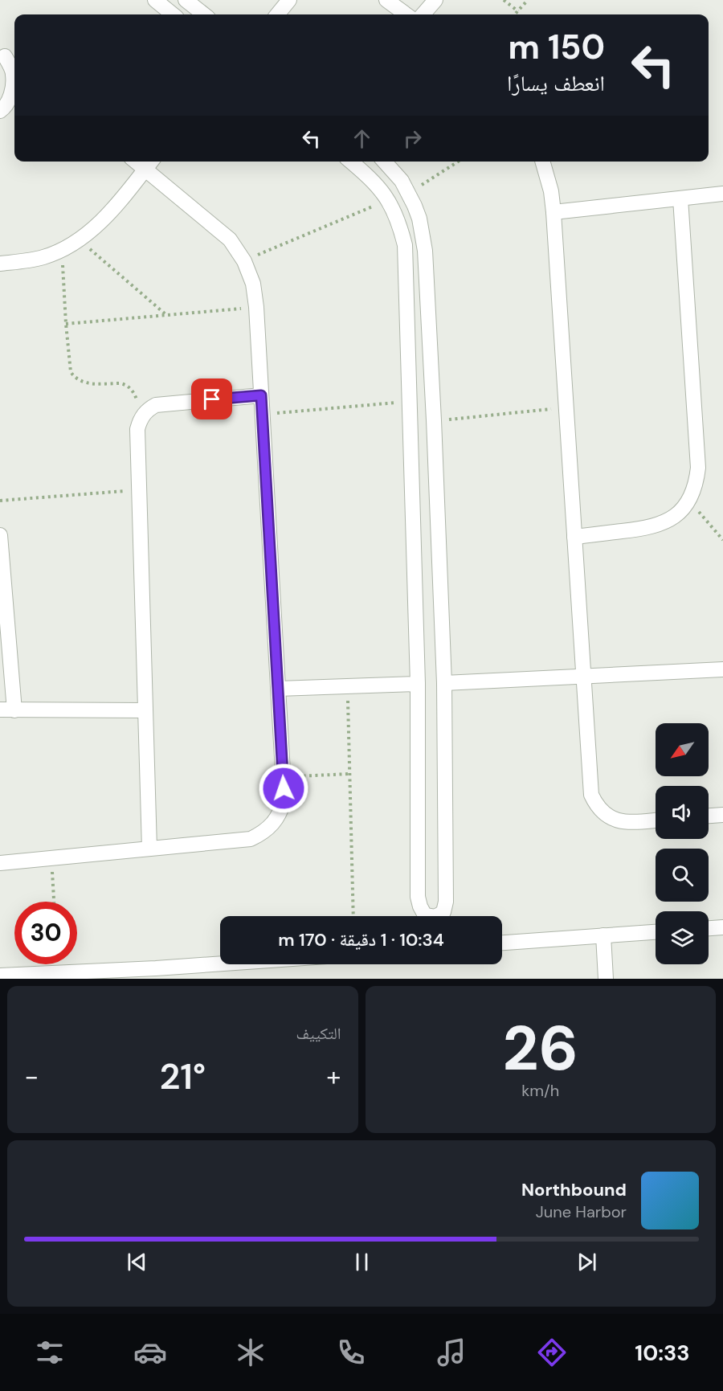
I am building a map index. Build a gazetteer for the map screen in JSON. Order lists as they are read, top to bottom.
{
  "north": "bottom left",
  "page": {
    "turn": ["150 m", "انعطف يسارًا"],
    "limit": "30",
    "trip": "10:34 · 1 دقيقة · 170 m",
    "tile": [
      ["26", "km/h"],
      "التكييف"
    ],
    "heat": ["−", "21°", "+"],
    "song": ["Northbound", "June Harbor"],
    "tabs": "10:33"
  }
}
